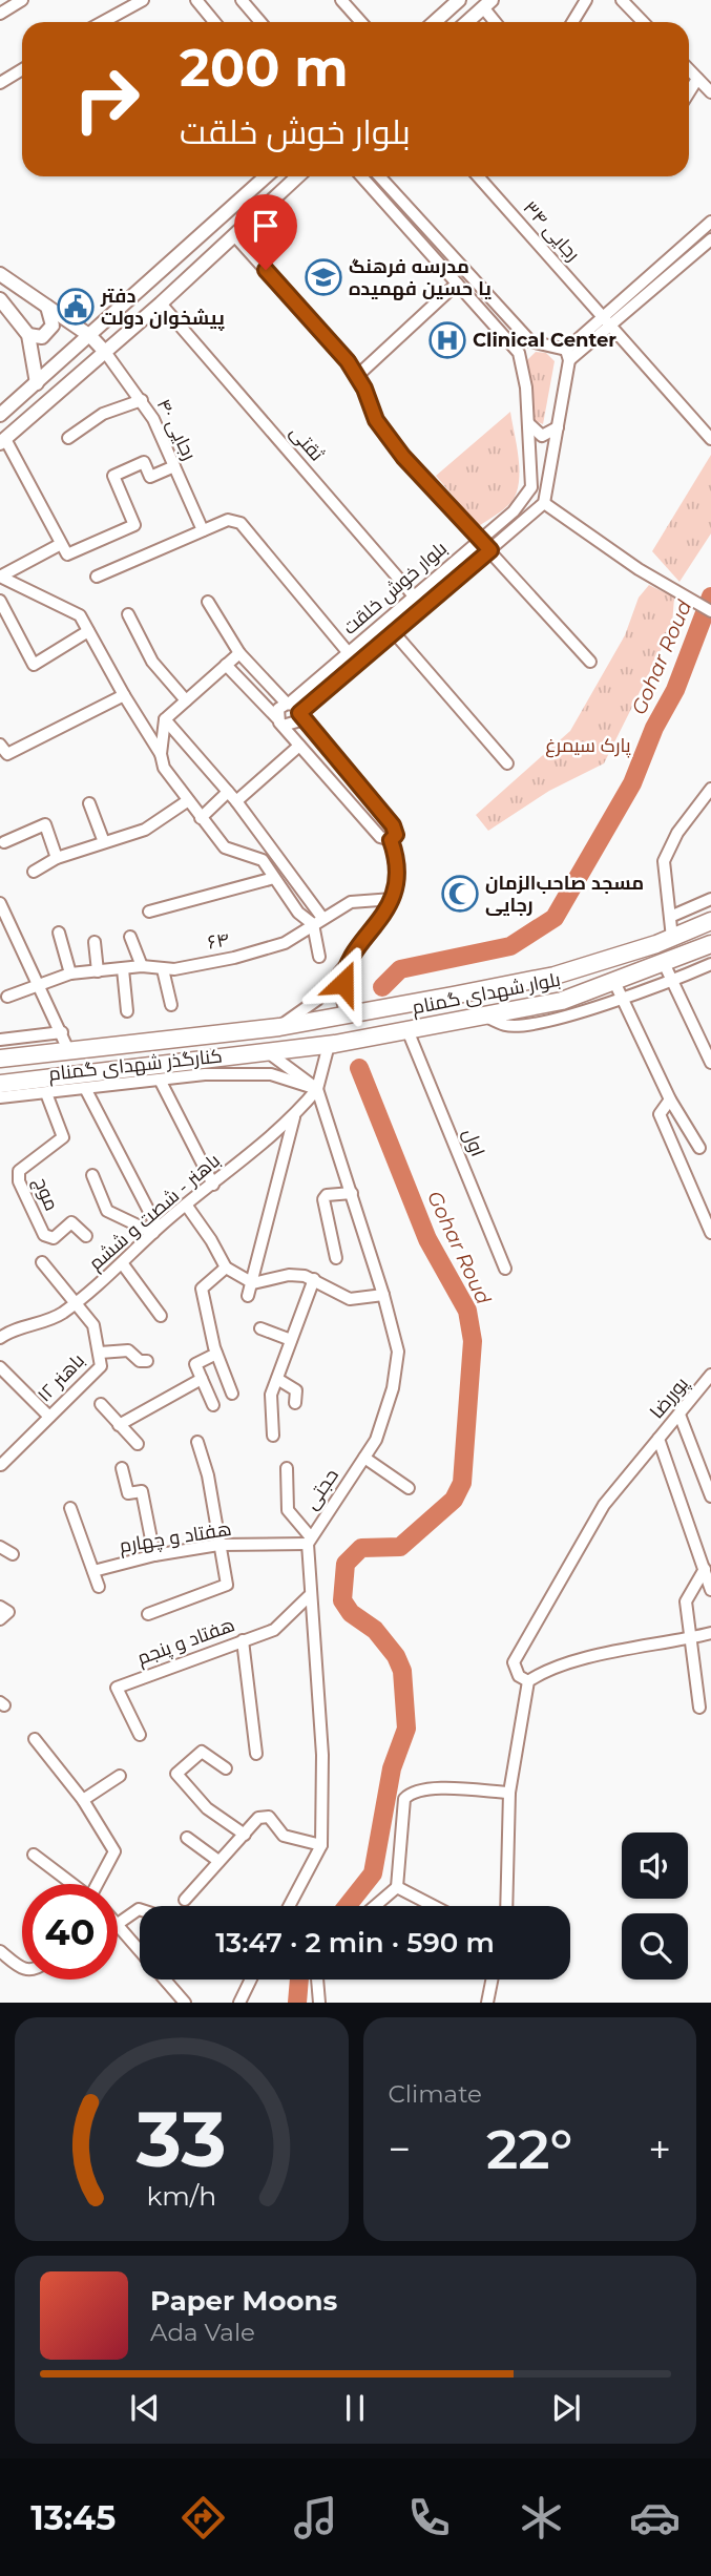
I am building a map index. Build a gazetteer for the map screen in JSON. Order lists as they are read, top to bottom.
{
  "streets": {
    "highway": ["بلوار شهدای گمنام"],
    "street": [
      "رجایی ۳۴",
      "رجایی ۴۰",
      "ثقتی",
      "بلوار خوش خلقت",
      "۶۴",
      "کنارگذر شهدای گمنام",
      "اول",
      "موج",
      "باهنر - شصت و ششم",
      "باهنر ۱۲",
      "پوررضا",
      "حجتی",
      "هفتاد و چهارم",
      "هفتاد و پنجم"
    ]
  },
  "crossings": [
    ["ثقتی", "بلوار خوش خلقت"],
    ["بلوار شهدای گمنام", "کنارگذر شهدای گمنام"],
    ["بلوار شهدای گمنام", "اول"],
    ["کنارگذر شهدای گمنام", "موج"],
    ["کنارگذر شهدای گمنام", "باهنر - شصت و ششم"],
    ["کنارگذر شهدای گمنام", "حجتی"],
    ["باهنر - شصت و ششم", "باهنر ۱۲"],
    ["باهنر - شصت و ششم", "حجتی"],
    ["حجتی", "هفتاد و چهارم"]
  ],
  "water": ["Gohar Roud"],
  "parks": ["پارک سیمرغ"],
  "places": {
    "school or university": ["مدرسه فرهنگ یا حسین فهمیده"],
    "public building": ["دفتر پیشخوان دولت"],
    "hospital": ["Clinical Center"],
    "mosque": ["مسجد صاحب‌الزمان رجایی"]
  },
  "page": {
    "turn": ["200 m", "بلوار خوش خلقت"],
    "limit": "40",
    "trip": "13:47 · 2 min · 590 m",
    "tile": "Climate",
    "heat": ["−", "22°", "+"],
    "song": ["Paper Moons", "Ada Vale"],
    "tabs": "13:45",
    "gauge": ["33", "km/h"]
  }
}
